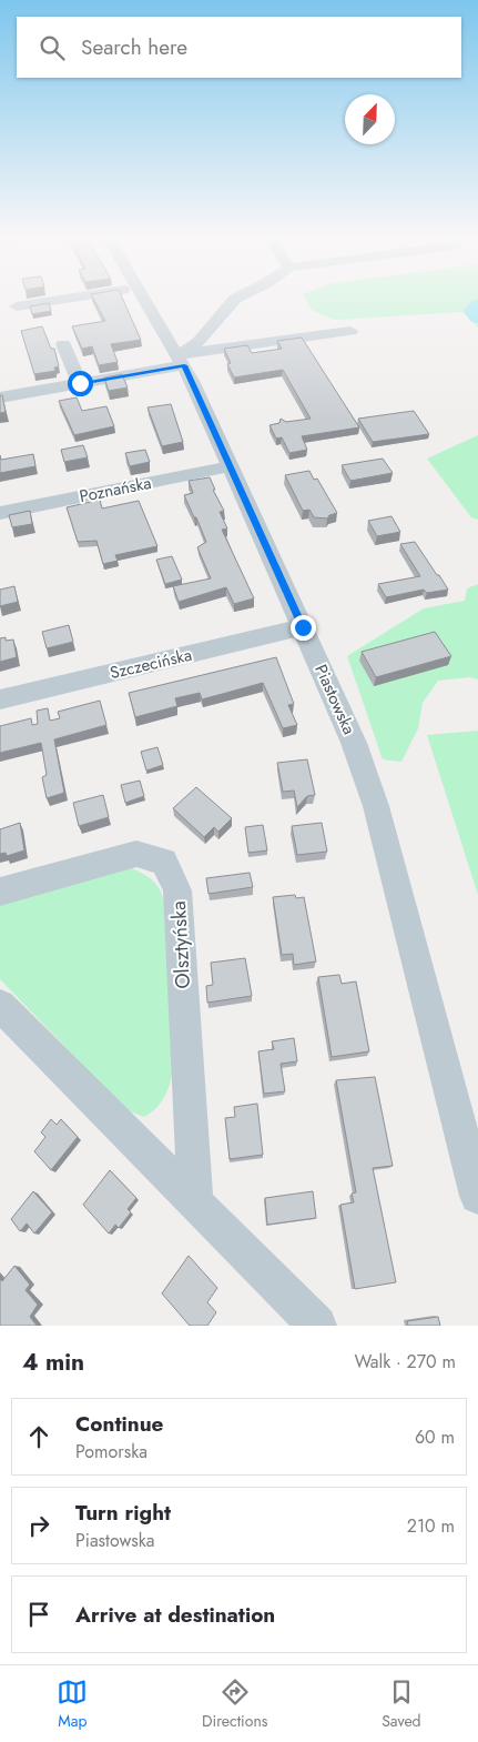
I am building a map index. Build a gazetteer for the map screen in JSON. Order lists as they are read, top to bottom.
{
  "streets": {
    "street": [
      "Poznańska",
      "Szczecińska",
      "Piastowska",
      "Olsztyńska"
    ]
  },
  "crossings": [
    ["Poznańska", "Piastowska"],
    ["Szczecińska", "Piastowska"]
  ],
  "north": "top right",
  "page": {
    "search": "Search here",
    "heading": ["4 min", "Walk · 270 m"],
    "list": [
      ["Continue", "Pomorska", "60 m"],
      ["Turn right", "Piastowska", "210 m"],
      "Arrive at destination"
    ],
    "nav": ["Map", "Directions", "Saved"]
  }
}
